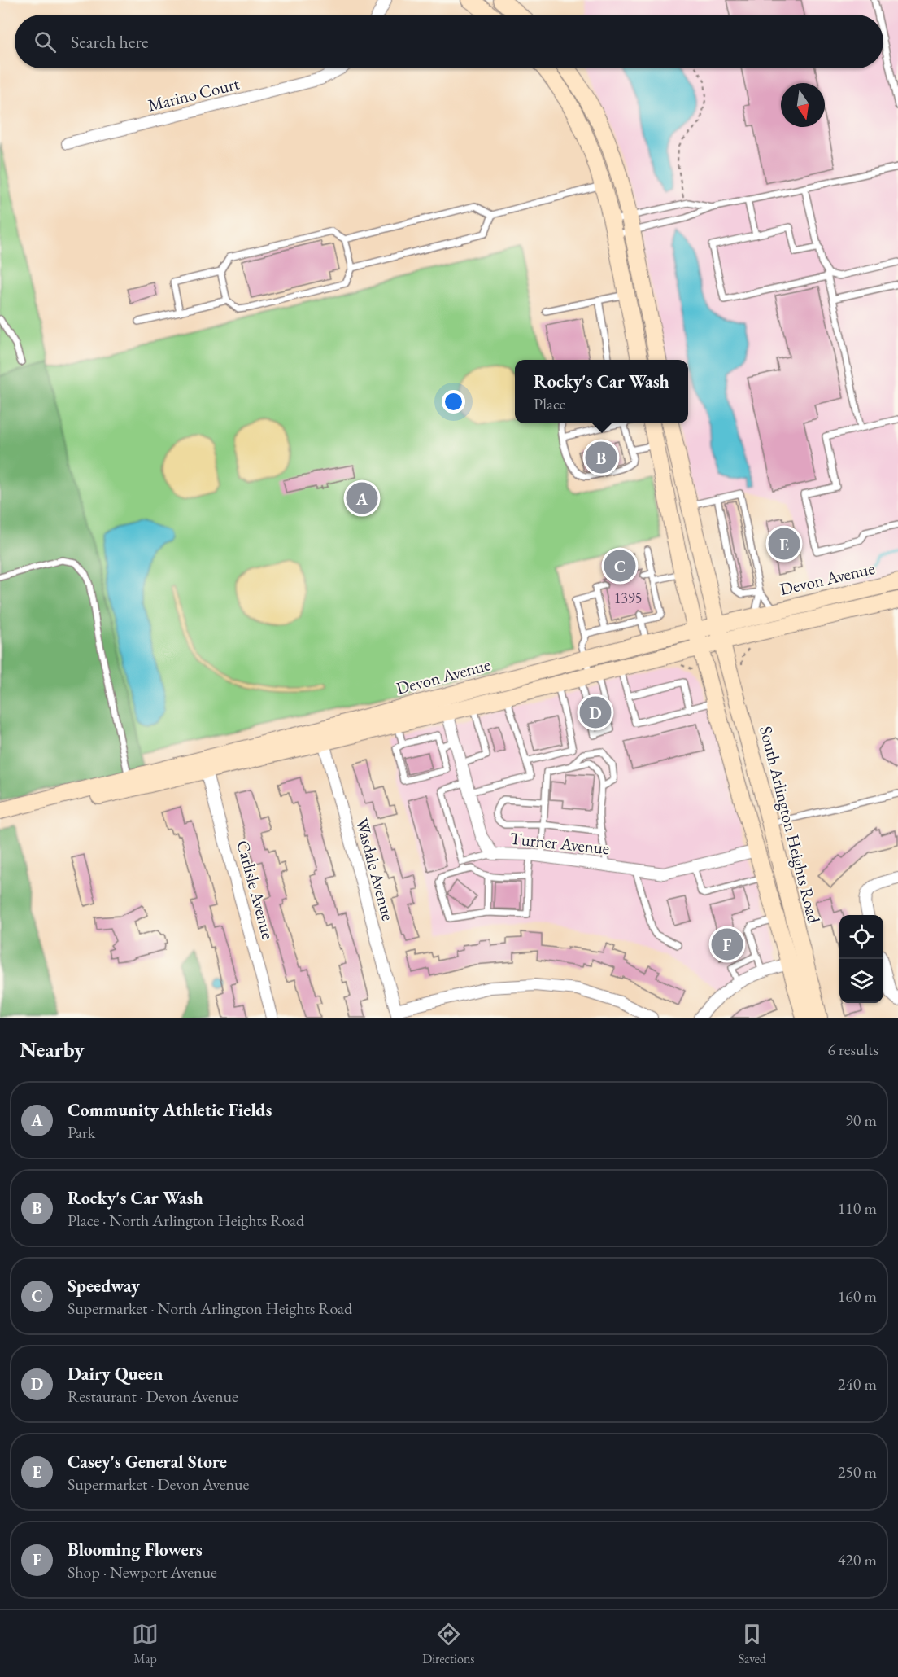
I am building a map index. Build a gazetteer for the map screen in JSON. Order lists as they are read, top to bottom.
{
  "streets": {
    "main road": ["Devon Avenue", "South Arlington Heights Road"],
    "street": [
      "Marino Court",
      "Turner Avenue",
      "Wasdale Avenue",
      "Carlisle Avenue"
    ]
  },
  "crossings": [
    ["Devon Avenue", "South Arlington Heights Road"],
    ["Devon Avenue", "Turner Avenue"],
    ["Devon Avenue", "Wasdale Avenue"],
    ["Devon Avenue", "Carlisle Avenue"],
    ["South Arlington Heights Road", "Turner Avenue"]
  ],
  "house_numbers": ["1395"],
  "north": "bottom",
  "page": {
    "search": "Search here",
    "popup": ["Rocky's Car Wash", "Place"],
    "pins": [
      "B",
      "A",
      "E",
      "C",
      "D",
      "F"
    ],
    "heading": ["Nearby", "6 results"],
    "list": [
      {
        "mark": "A",
        "name": "Community Athletic Fields",
        "note": "Park",
        "value": "90 m"
      },
      {
        "mark": "B",
        "name": "Rocky's Car Wash",
        "note": "Place · North Arlington Heights Road",
        "value": "110 m"
      },
      {
        "mark": "C",
        "name": "Speedway",
        "note": "Supermarket · North Arlington Heights Road",
        "value": "160 m"
      },
      {
        "mark": "D",
        "name": "Dairy Queen",
        "note": "Restaurant · Devon Avenue",
        "value": "240 m"
      },
      {
        "mark": "E",
        "name": "Casey's General Store",
        "note": "Supermarket · Devon Avenue",
        "value": "250 m"
      },
      {
        "mark": "F",
        "name": "Blooming Flowers",
        "note": "Shop · Newport Avenue",
        "value": "420 m"
      }
    ],
    "nav": ["Map", "Directions", "Saved"]
  }
}
